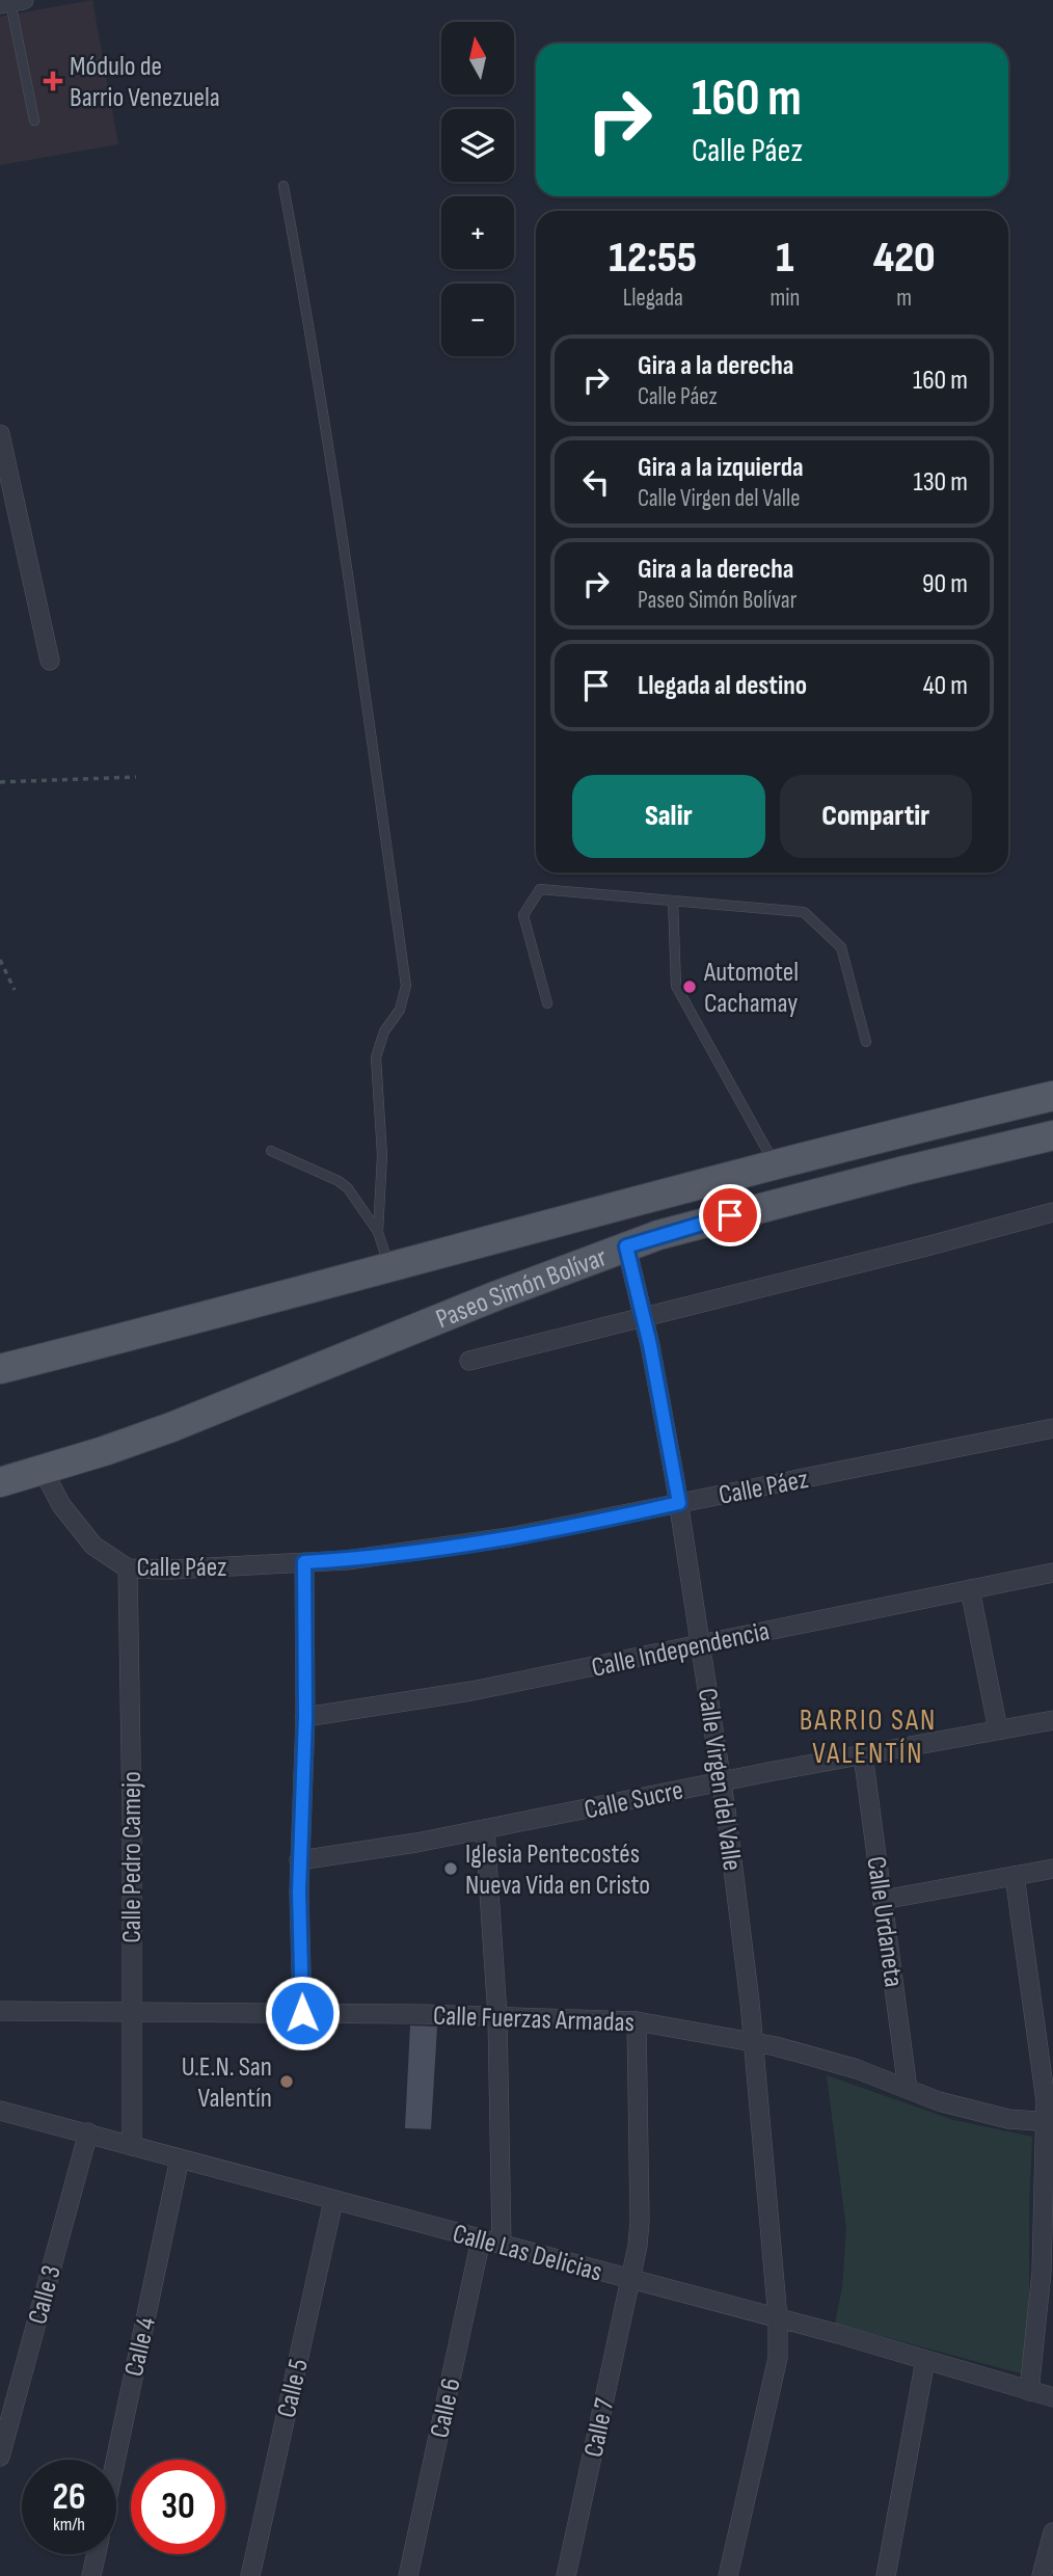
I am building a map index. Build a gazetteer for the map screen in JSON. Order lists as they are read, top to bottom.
{
  "streets": {
    "main road": ["Paseo Simón Bolívar"],
    "street": [
      "Calle Páez",
      "Calle Independencia",
      "Calle Virgen del Valle",
      "Calle Sucre",
      "Calle Pedro Camejo",
      "Calle Urdaneta",
      "Calle Fuerzas Armadas",
      "Calle Las Delicias",
      "Calle 3",
      "Calle 4",
      "Calle 5",
      "Calle 6",
      "Calle 7"
    ]
  },
  "crossings": [
    ["Paseo Simón Bolívar", "Calle Páez"],
    ["Paseo Simón Bolívar", "Calle Virgen del Valle"],
    ["Calle Páez", "Calle Virgen del Valle"],
    ["Calle Páez", "Calle Pedro Camejo"],
    ["Calle Independencia", "Calle Virgen del Valle"],
    ["Calle Virgen del Valle", "Calle Sucre"],
    ["Calle Virgen del Valle", "Calle Fuerzas Armadas"],
    ["Calle Virgen del Valle", "Calle Las Delicias"],
    ["Calle Sucre", "Calle Urdaneta"],
    ["Calle Pedro Camejo", "Calle Fuerzas Armadas"],
    ["Calle Pedro Camejo", "Calle Las Delicias"],
    ["Calle Urdaneta", "Calle Fuerzas Armadas"],
    ["Calle Fuerzas Armadas", "Calle 7"],
    ["Calle Las Delicias", "Calle 3"],
    ["Calle Las Delicias", "Calle 4"],
    ["Calle Las Delicias", "Calle 5"],
    ["Calle Las Delicias", "Calle 6"],
    ["Calle Las Delicias", "Calle 7"]
  ],
  "districts": ["BARRIO SAN VALENTÍN"],
  "places": {
    "health": ["Módulo de Barrio Venezuela"],
    "other": ["Automotel Cachamay", "Iglesia Pentecostés Nueva Vida en Cristo", "U.E.N. San Valentín"]
  },
  "north": "top",
  "page": {
    "map_buttons": ["+", "−"],
    "turn": ["160 m", "Calle Páez"],
    "eta": [
      "12:55",
      "Llegada",
      "1",
      "min",
      "420",
      "m"
    ],
    "list": [
      {
        "name": "Gira a la derecha",
        "note": "Calle Páez",
        "value": "160 m"
      },
      {
        "name": "Gira a la izquierda",
        "note": "Calle Virgen del Valle",
        "value": "130 m"
      },
      {
        "name": "Gira a la derecha",
        "note": "Paseo Simón Bolívar",
        "value": "90 m"
      },
      {
        "name": "Llegada al destino",
        "value": "40 m"
      }
    ],
    "buttons": ["Salir", "Compartir"],
    "speed": "26 km/h",
    "limit": "30"
  }
}
